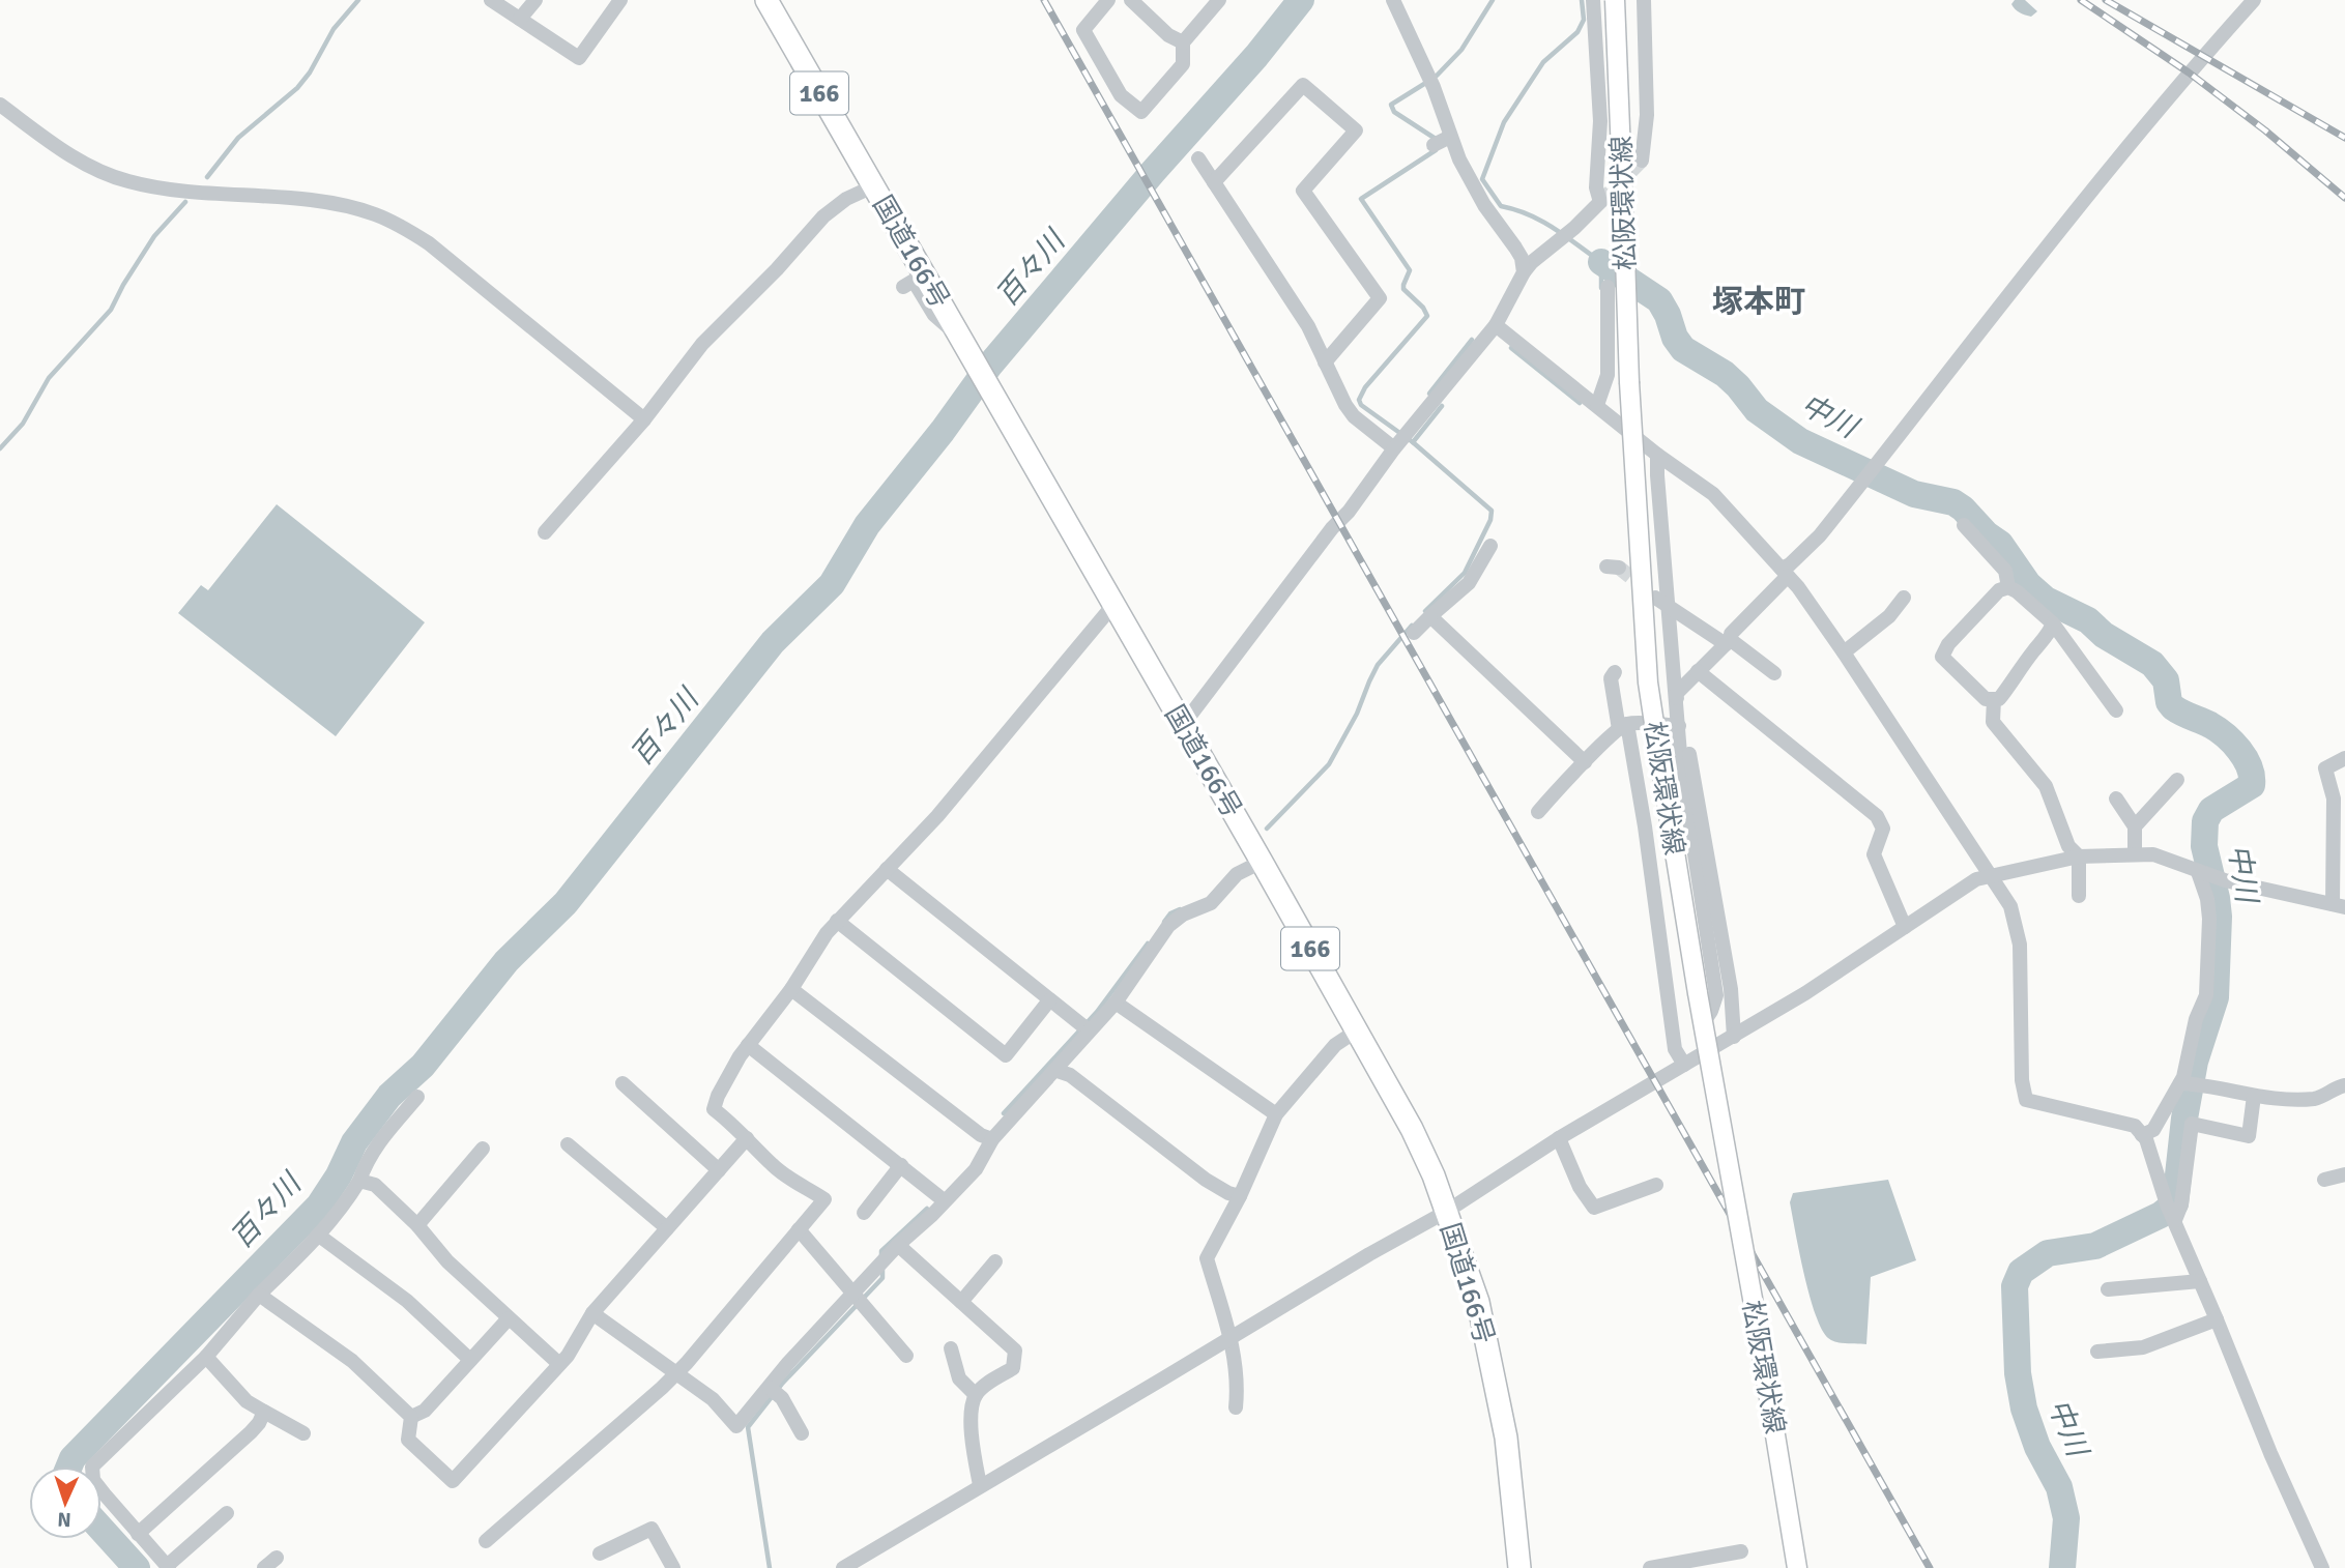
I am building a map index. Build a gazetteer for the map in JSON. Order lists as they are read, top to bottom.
{
  "streets": {
    "highway": ["166", "国道166号"],
    "main road": ["松阪環状線"]
  },
  "districts": ["塚本町"],
  "water": ["百々川", "中川"],
  "north": "bottom"
}
